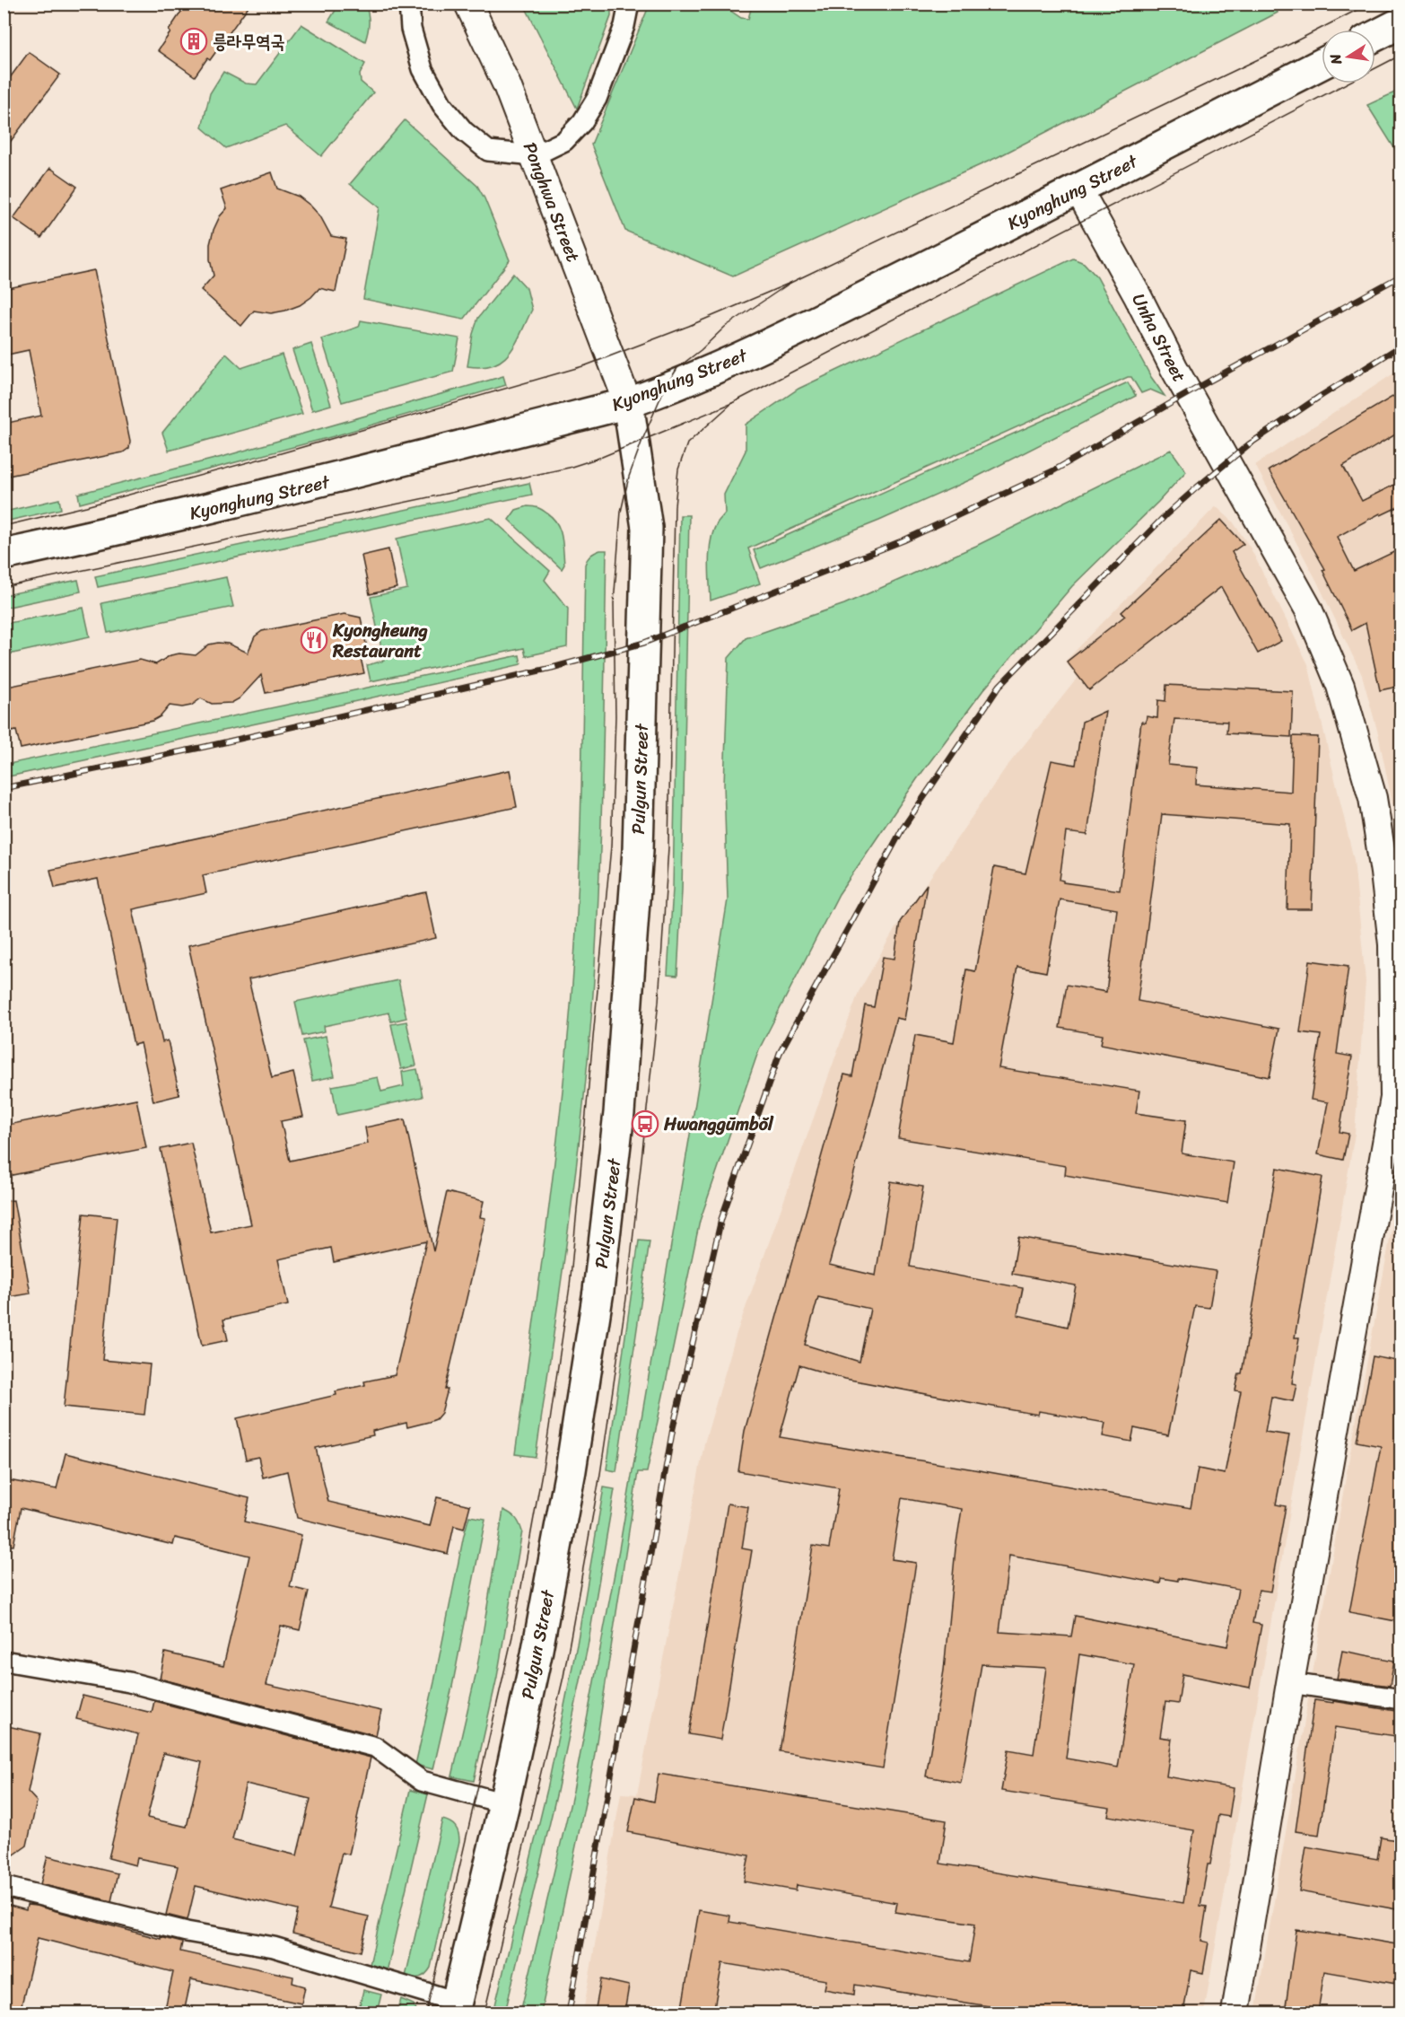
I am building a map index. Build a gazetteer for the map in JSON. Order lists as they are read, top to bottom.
{
  "streets": {
    "main road": ["Kyonghung Street", "Pulgun Street"],
    "street": ["Ponghwa Street", "Unha Street"]
  },
  "crossings": [
    ["Kyonghung Street", "Ponghwa Street"],
    ["Kyonghung Street", "Unha Street"],
    ["Kyonghung Street", "Pulgun Street"],
    ["Ponghwa Street", "Pulgun Street"]
  ],
  "places": {
    "building": ["릉라무역국"],
    "restaurant": ["Kyongheung Restaurant"],
    "bus stop": ["Hwanggŭmbŏl"]
  },
  "north": "left"
}
